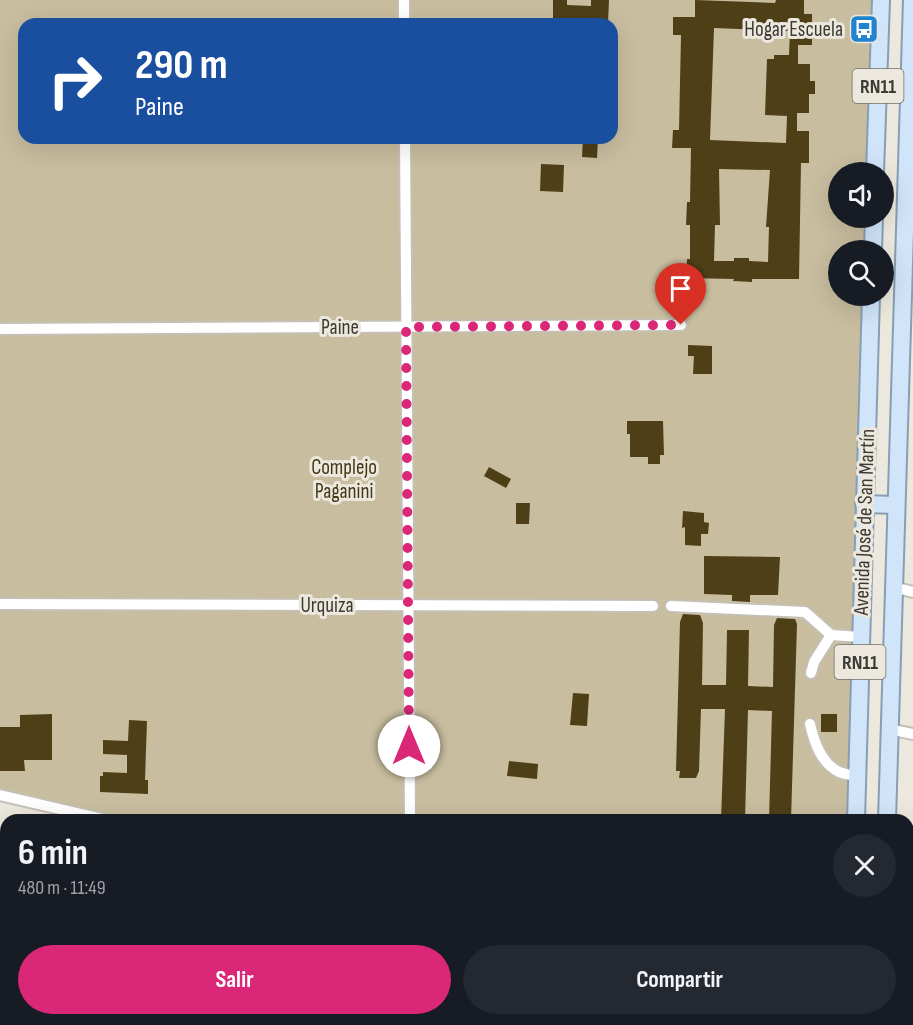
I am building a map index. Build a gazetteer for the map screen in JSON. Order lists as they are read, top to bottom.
{
  "streets": {
    "main road": ["RN11", "Avenida José de San Martín"],
    "street": ["Paine", "Urquiza"]
  },
  "parks": ["Complejo Paganini"],
  "places": {
    "bus stop": ["Hogar Escuela"]
  },
  "page": {
    "turn": ["290 m", "Paine"],
    "heading": ["6 min", "480 m · 11:49"],
    "buttons": ["Salir", "Compartir"]
  }
}
